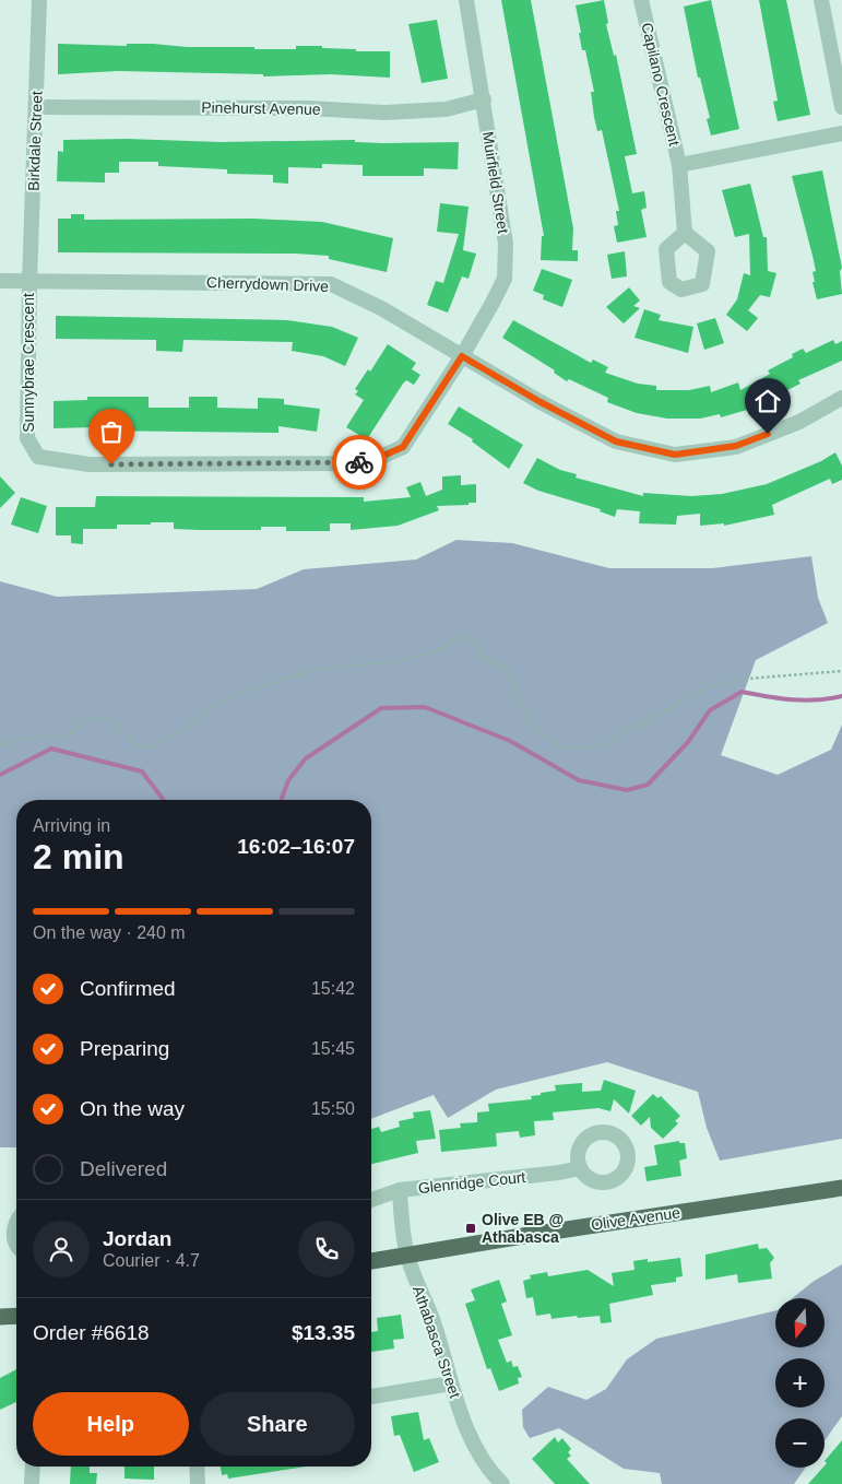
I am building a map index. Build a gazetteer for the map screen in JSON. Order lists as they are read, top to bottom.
{
  "streets": {
    "main road": ["Olive Avenue"],
    "street": [
      "Capilano Crescent",
      "Pinehurst Avenue",
      "Birkdale Street",
      "Muirfield Street",
      "Cherrydown Drive",
      "Sunnybrae Crescent",
      "Glenridge Court",
      "Athabasca Street"
    ]
  },
  "crossings": [
    ["Pinehurst Avenue", "Birkdale Street"],
    ["Pinehurst Avenue", "Muirfield Street"],
    ["Birkdale Street", "Cherrydown Drive"],
    ["Birkdale Street", "Sunnybrae Crescent"],
    ["Muirfield Street", "Cherrydown Drive"],
    ["Muirfield Street", "Sunnybrae Crescent"],
    ["Cherrydown Drive", "Sunnybrae Crescent"],
    ["Glenridge Court", "Athabasca Street"],
    ["Olive Avenue", "Athabasca Street"]
  ],
  "places": {
    "transit": ["Olive EB @ Athabasca"]
  },
  "north": "bottom",
  "page": {
    "heading": ["2 min", "Arriving in", "16:02–16:07"],
    "panel": [
      "Jordan",
      "Courier · 4.7",
      "Order #6618",
      "$13.35"
    ],
    "bar": "On the way · 240 m",
    "list": [
      ["Confirmed", "15:42"],
      ["Preparing", "15:45"],
      ["On the way", "15:50"],
      "Delivered"
    ],
    "map_buttons": ["+", "−"],
    "buttons": ["Help", "Share"]
  }
}
